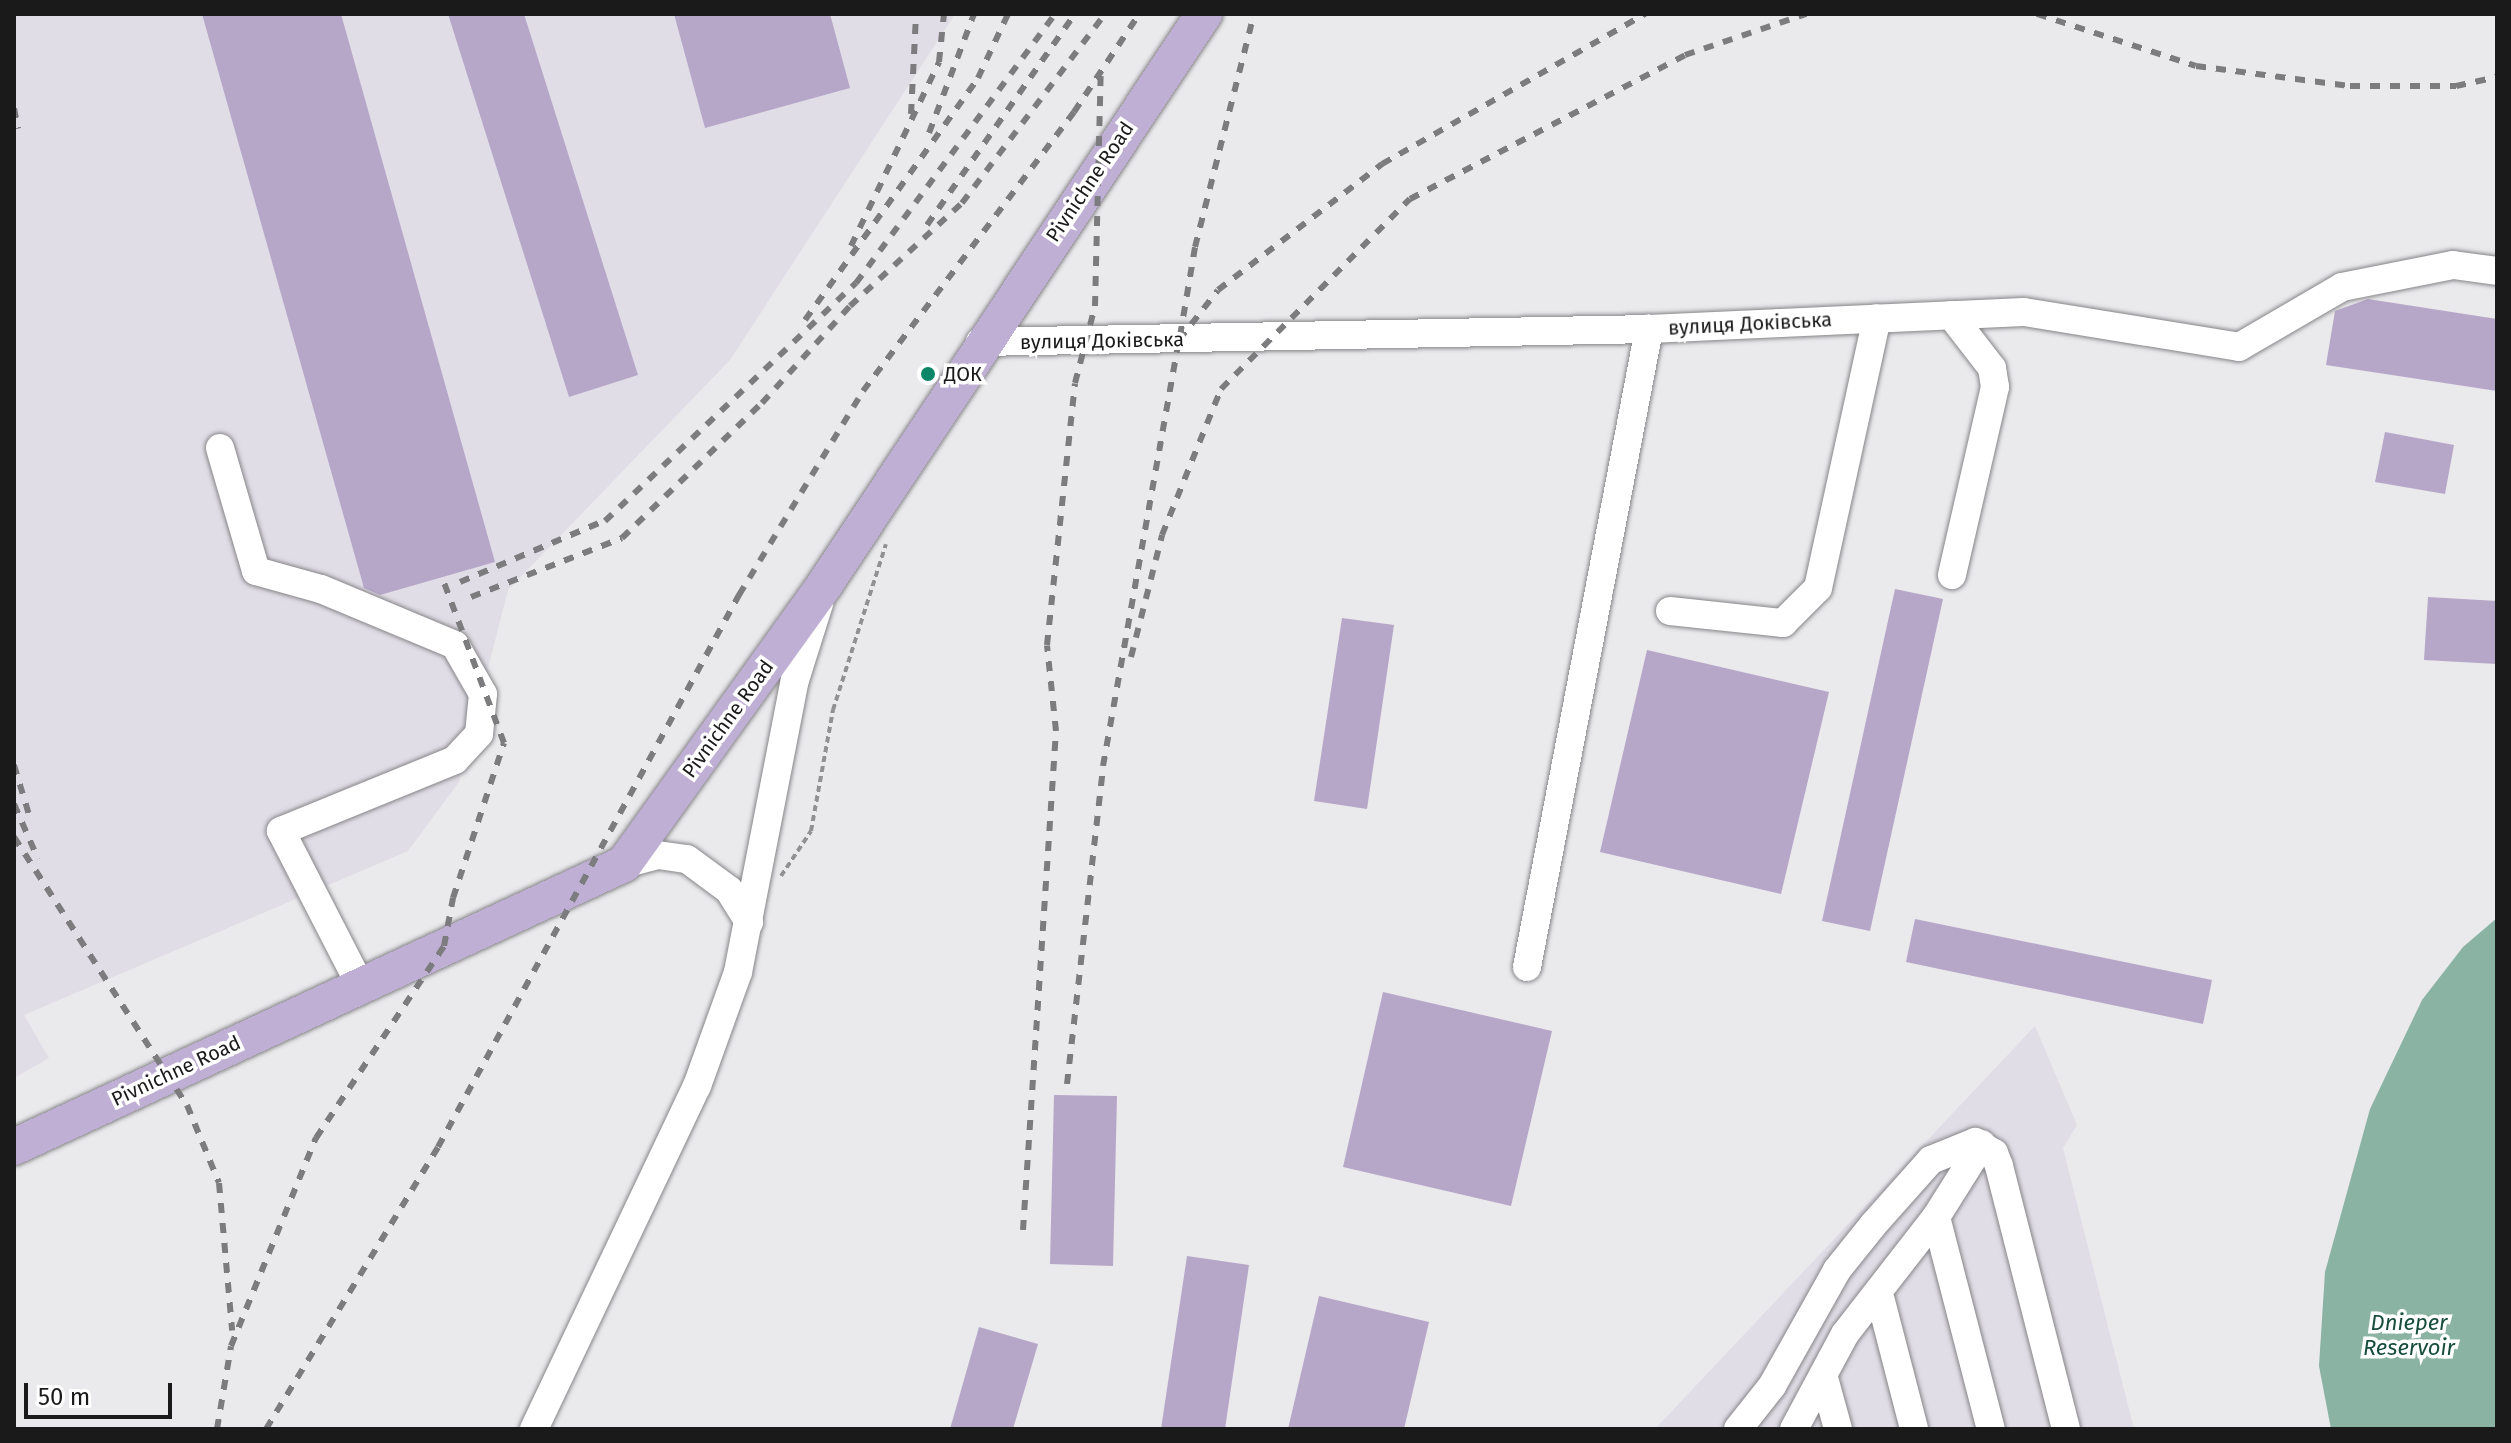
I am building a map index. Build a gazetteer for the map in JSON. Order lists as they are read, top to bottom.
{
  "streets": {
    "main road": ["Pivnichne Road"],
    "street": ["вулиця Доківська"]
  },
  "crossings": [
    ["Pivnichne Road", "вулиця Доківська"]
  ],
  "water": ["Dnieper Reservoir"],
  "places": ["ДОК"],
  "scale_bar": "50 m"
}
